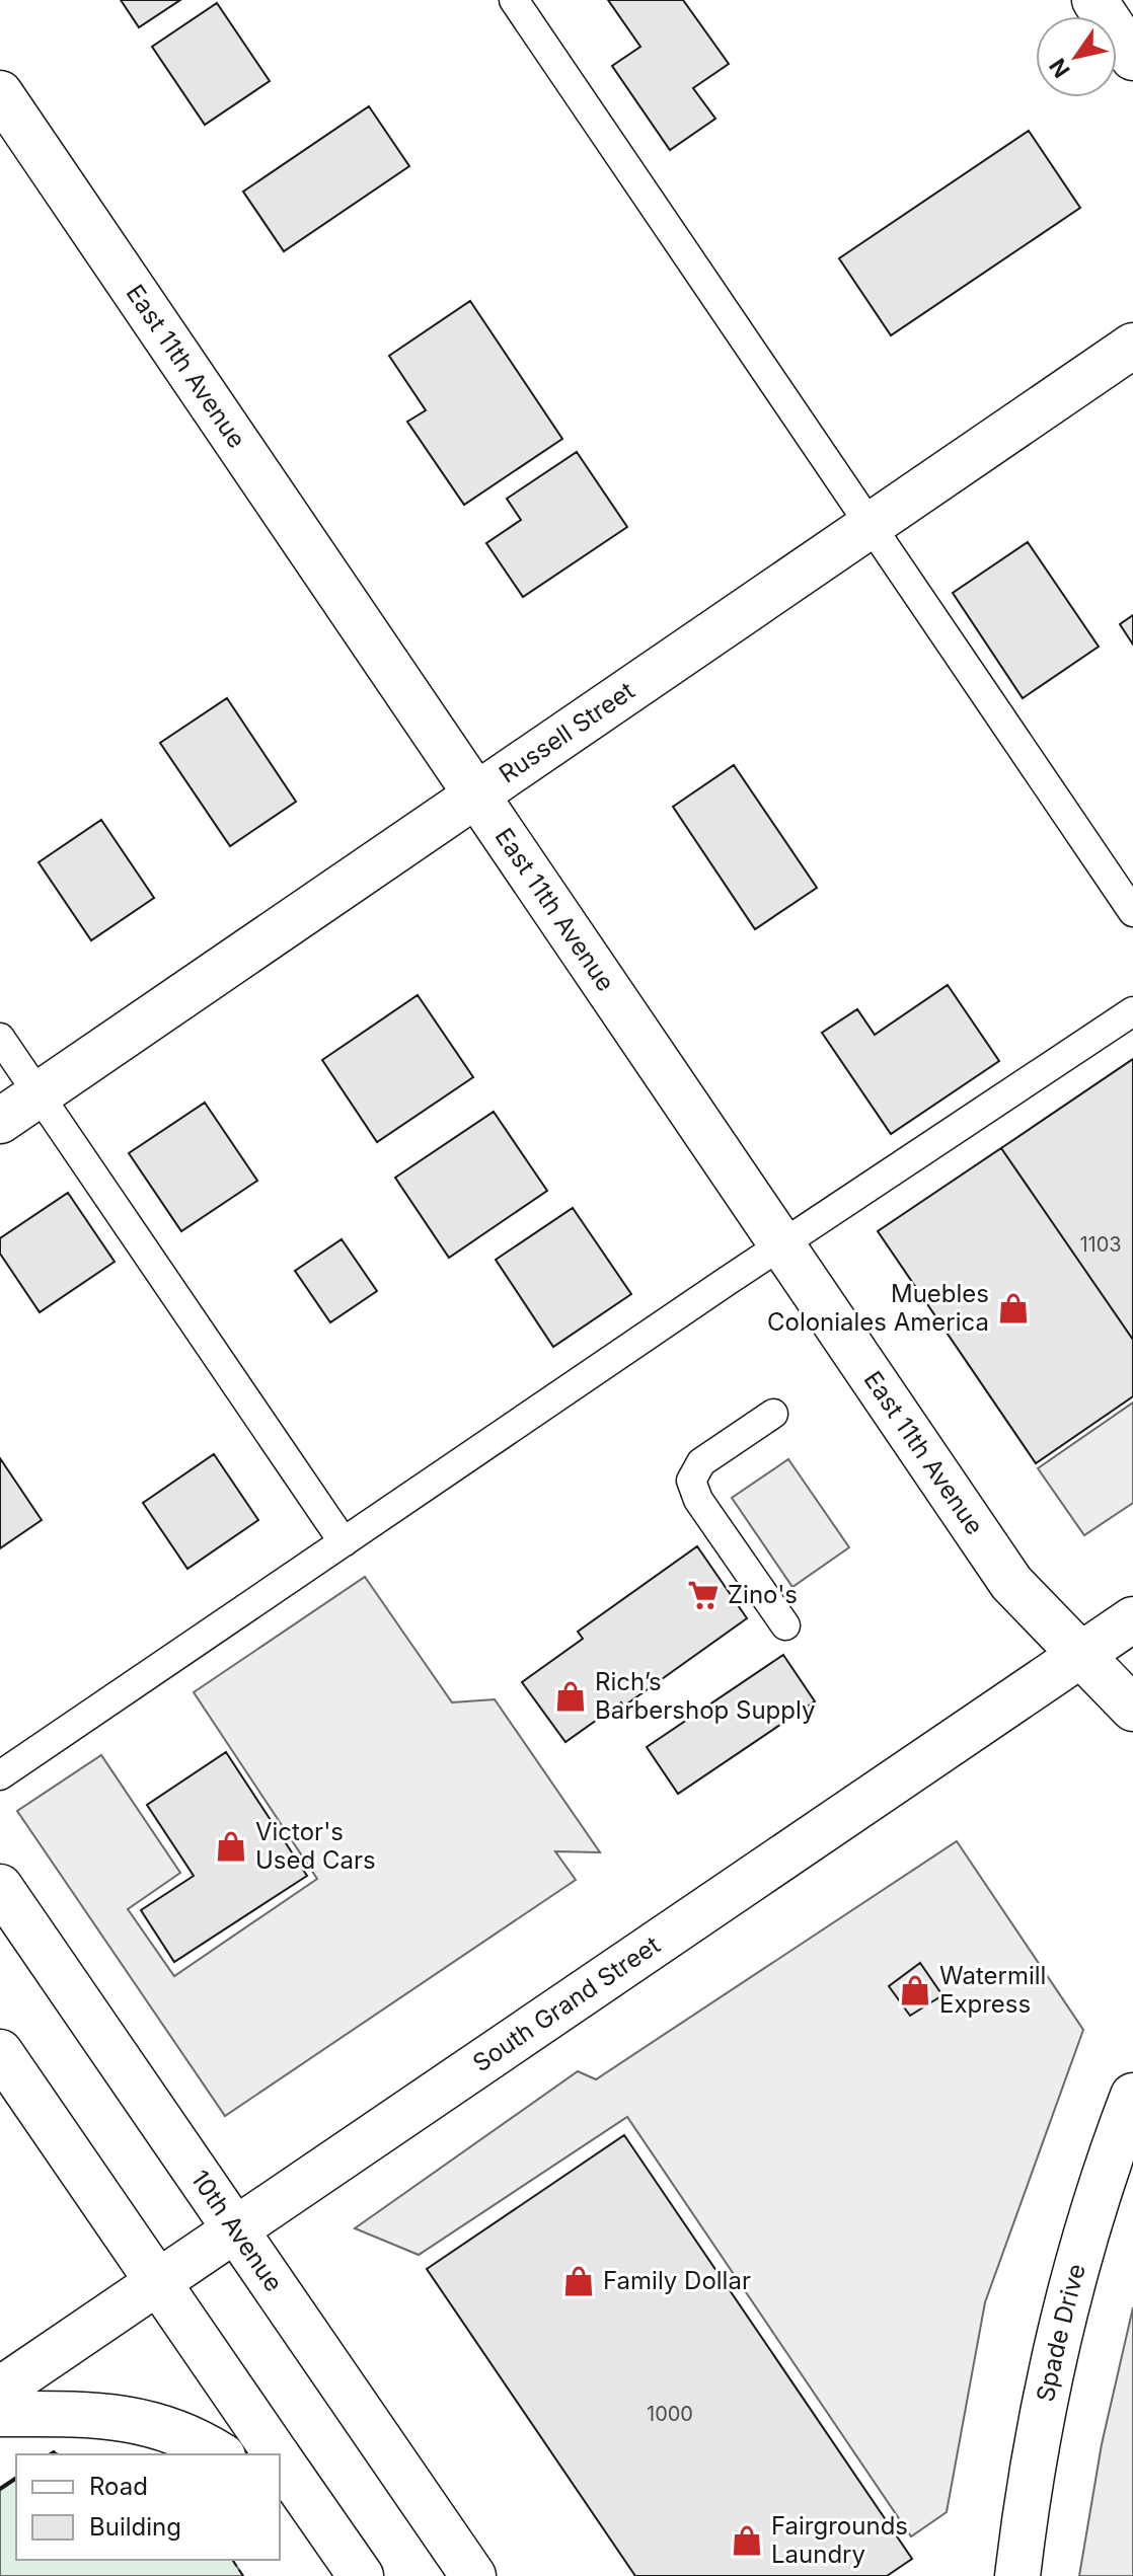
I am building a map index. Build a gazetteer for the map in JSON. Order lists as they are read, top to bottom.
{
  "streets": {
    "main road": [
      "East 11th Avenue",
      "Russell Street",
      "South Grand Street",
      "10th Avenue",
      "Spade Drive"
    ]
  },
  "crossings": [
    ["East 11th Avenue", "Russell Street"],
    ["East 11th Avenue", "South Grand Street"],
    ["South Grand Street", "10th Avenue"]
  ],
  "places": {
    "shop": [
      "Muebles Coloniales America",
      "Rich’s Barbershop Supply",
      "Victor's Used Cars",
      "Watermill Express",
      "Family Dollar",
      "Fairgrounds Laundry"
    ],
    "supermarket": ["Zino's"]
  },
  "house_numbers": ["1103", "1000"],
  "legend": ["Road", "Building"],
  "north": "bottom left"
}
